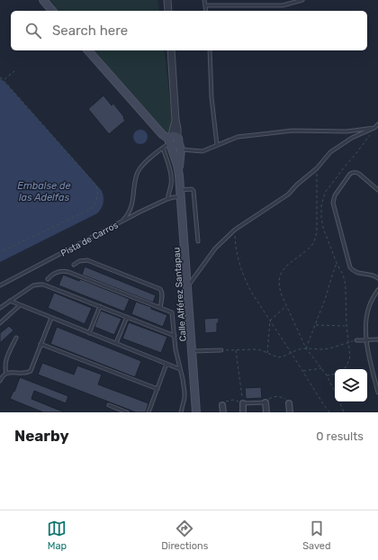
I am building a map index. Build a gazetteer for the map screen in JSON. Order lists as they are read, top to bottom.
{
  "streets": {
    "main road": ["Calle Alférez Santapau"],
    "lane": ["Pista de Carros"]
  },
  "crossings": [
    ["Pista de Carros", "Calle Alférez Santapau"]
  ],
  "water": ["Embalse de las Adelfas"],
  "page": {
    "search": "Search here",
    "heading": ["Nearby", "0 results"],
    "nav": ["Map", "Directions", "Saved"]
  }
}
